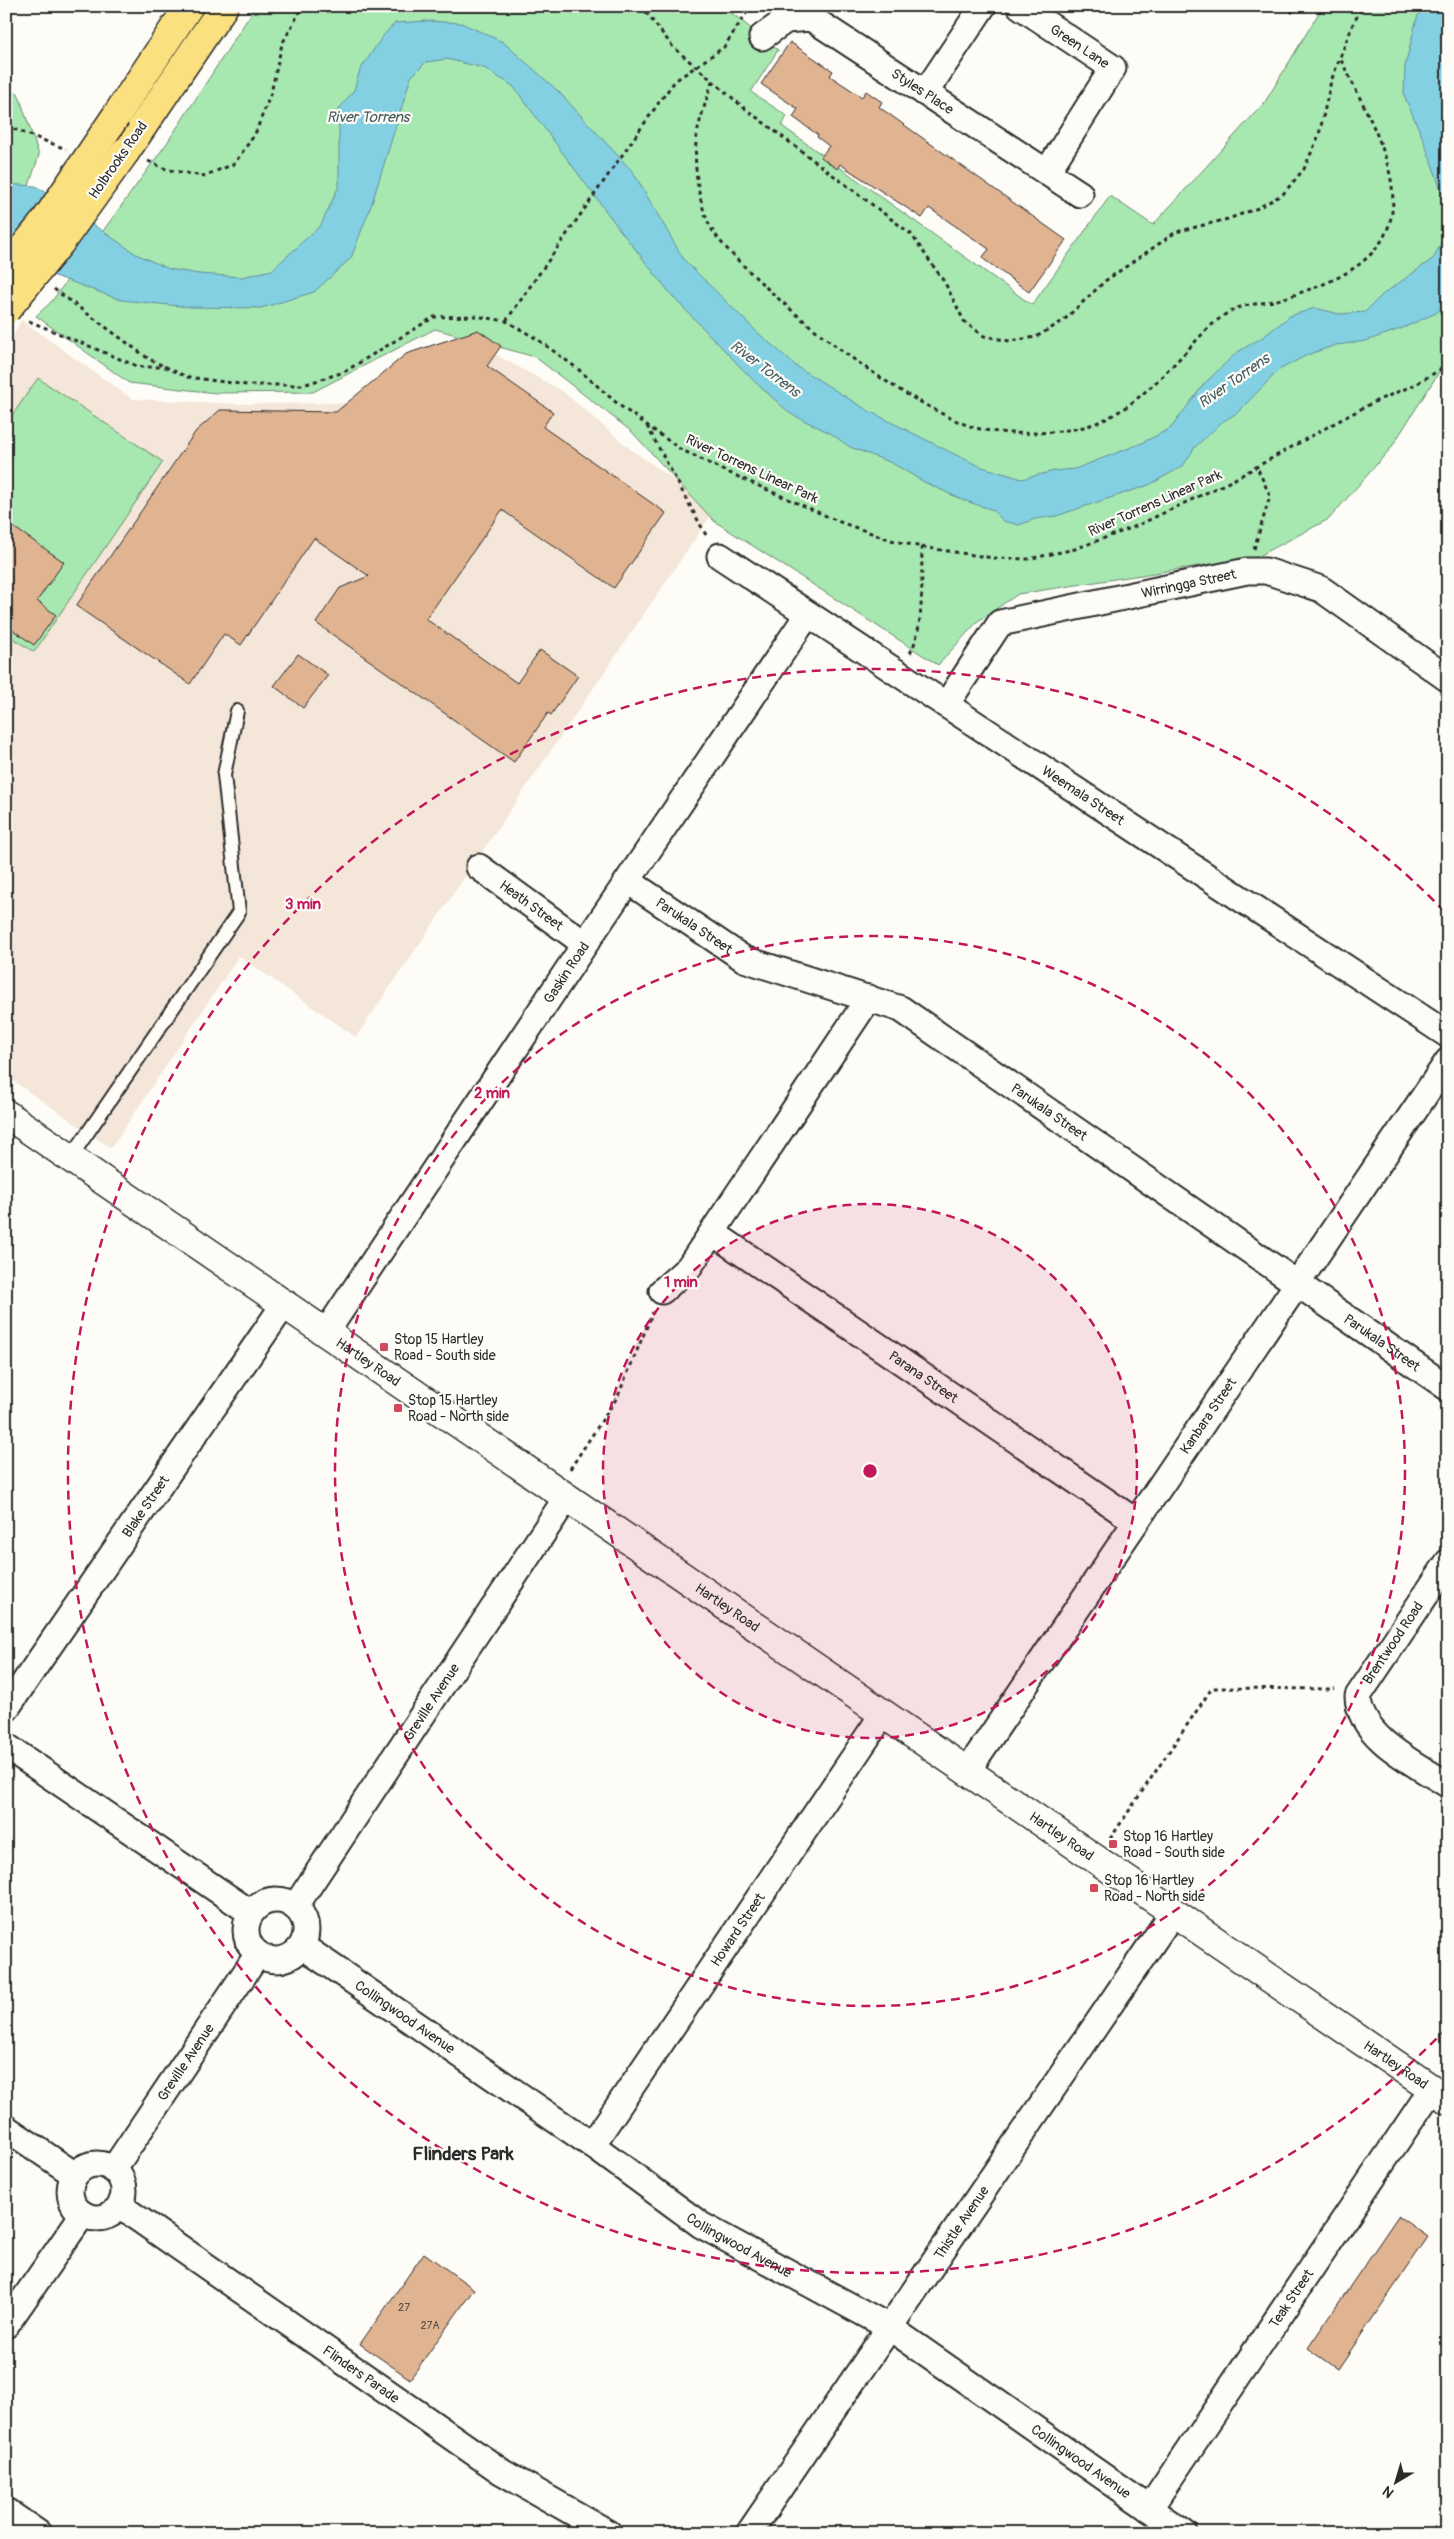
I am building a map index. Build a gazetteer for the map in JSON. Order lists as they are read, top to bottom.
{
  "streets": {
    "main road": ["Holbrooks Road"],
    "street": [
      "Green Lane",
      "Styles Place",
      "Wirringga Street",
      "Weemala Street",
      "Heath Street",
      "Parukala Street",
      "Gaskin Road",
      "Hartley Road",
      "Parana Street",
      "Kanbara Street",
      "Blake Street",
      "Brentwood Road",
      "Greville Avenue",
      "Howard Street",
      "Collingwood Avenue",
      "Thistle Avenue",
      "Teak Street",
      "Flinders Parade"
    ],
    "path": ["River Torrens Linear Park"]
  },
  "crossings": [
    ["Green Lane", "Styles Place"],
    ["Wirringga Street", "Weemala Street"],
    ["Weemala Street", "Gaskin Road"],
    ["Heath Street", "Gaskin Road"],
    ["Parukala Street", "Gaskin Road"],
    ["Parukala Street", "Kanbara Street"],
    ["Gaskin Road", "Hartley Road"],
    ["Hartley Road", "Kanbara Street"],
    ["Hartley Road", "Blake Street"],
    ["Hartley Road", "Greville Avenue"],
    ["Hartley Road", "Howard Street"],
    ["Hartley Road", "Thistle Avenue"],
    ["Hartley Road", "Teak Street"],
    ["Parana Street", "Kanbara Street"],
    ["Greville Avenue", "Collingwood Avenue"],
    ["Greville Avenue", "Flinders Parade"],
    ["Howard Street", "Collingwood Avenue"],
    ["Collingwood Avenue", "Thistle Avenue"],
    ["Collingwood Avenue", "Teak Street"]
  ],
  "districts": ["Flinders Park"],
  "water": ["River Torrens"],
  "places": {
    "transit": [
      "Stop 15 Hartley Road - South side",
      "Stop 15 Hartley Road - North side",
      "Stop 16 Hartley Road - South side",
      "Stop 16 Hartley Road - North side"
    ]
  },
  "house_numbers": ["27", "27A"],
  "north": "bottom left",
  "rings": ["3 min", "2 min", "1 min"]
}
